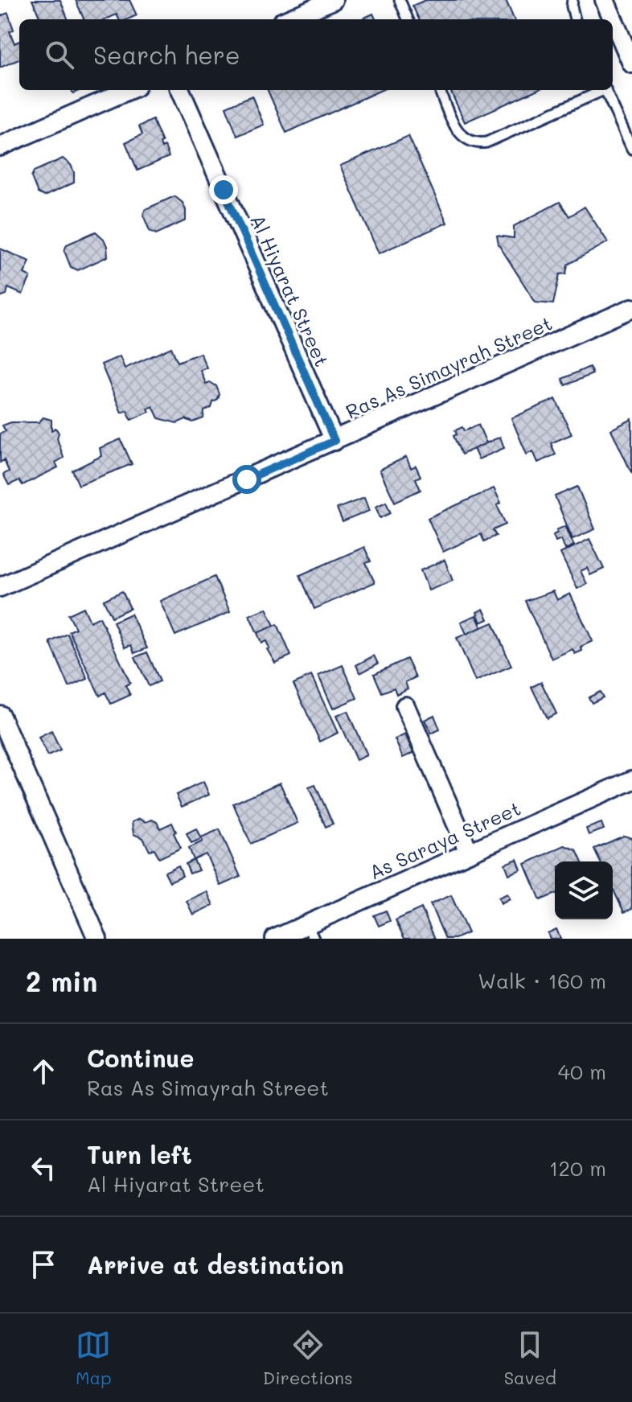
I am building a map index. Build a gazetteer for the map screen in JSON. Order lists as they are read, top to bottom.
{
  "streets": {
    "street": ["Al Hiyarat Street", "Ras As Simayrah Street", "As Saraya Street"]
  },
  "crossings": [
    ["Al Hiyarat Street", "Ras As Simayrah Street"]
  ],
  "page": {
    "search": "Search here",
    "heading": ["2 min", "Walk · 160 m"],
    "list": [
      ["Continue", "Ras As Simayrah Street", "40 m"],
      ["Turn left", "Al Hiyarat Street", "120 m"],
      "Arrive at destination"
    ],
    "nav": ["Map", "Directions", "Saved"]
  }
}
